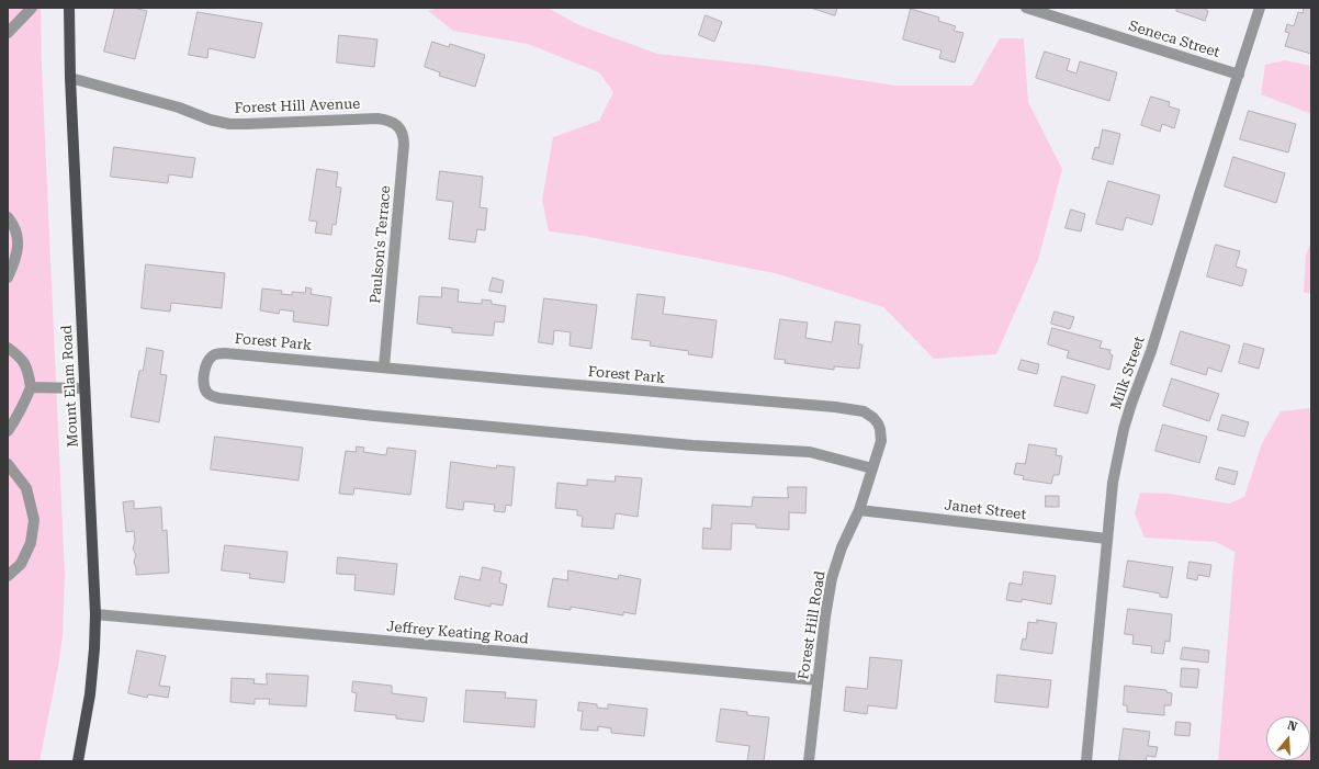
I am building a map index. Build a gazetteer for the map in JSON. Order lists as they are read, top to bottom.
{
  "streets": {
    "main road": ["Mount Elam Road"],
    "street": [
      "Seneca Street",
      "Forest Hill Avenue",
      "Paulson's Terrace",
      "Forest Park",
      "Milk Street",
      "Janet Street",
      "Forest Hill Road",
      "Jeffrey Keating Road"
    ]
  },
  "crossings": [
    ["Seneca Street", "Milk Street"],
    ["Forest Hill Avenue", "Paulson's Terrace"],
    ["Forest Hill Avenue", "Mount Elam Road"],
    ["Paulson's Terrace", "Forest Park"],
    ["Forest Park", "Forest Hill Road"],
    ["Milk Street", "Janet Street"],
    ["Mount Elam Road", "Jeffrey Keating Road"],
    ["Janet Street", "Forest Hill Road"],
    ["Forest Hill Road", "Jeffrey Keating Road"]
  ],
  "north": "top"
}
